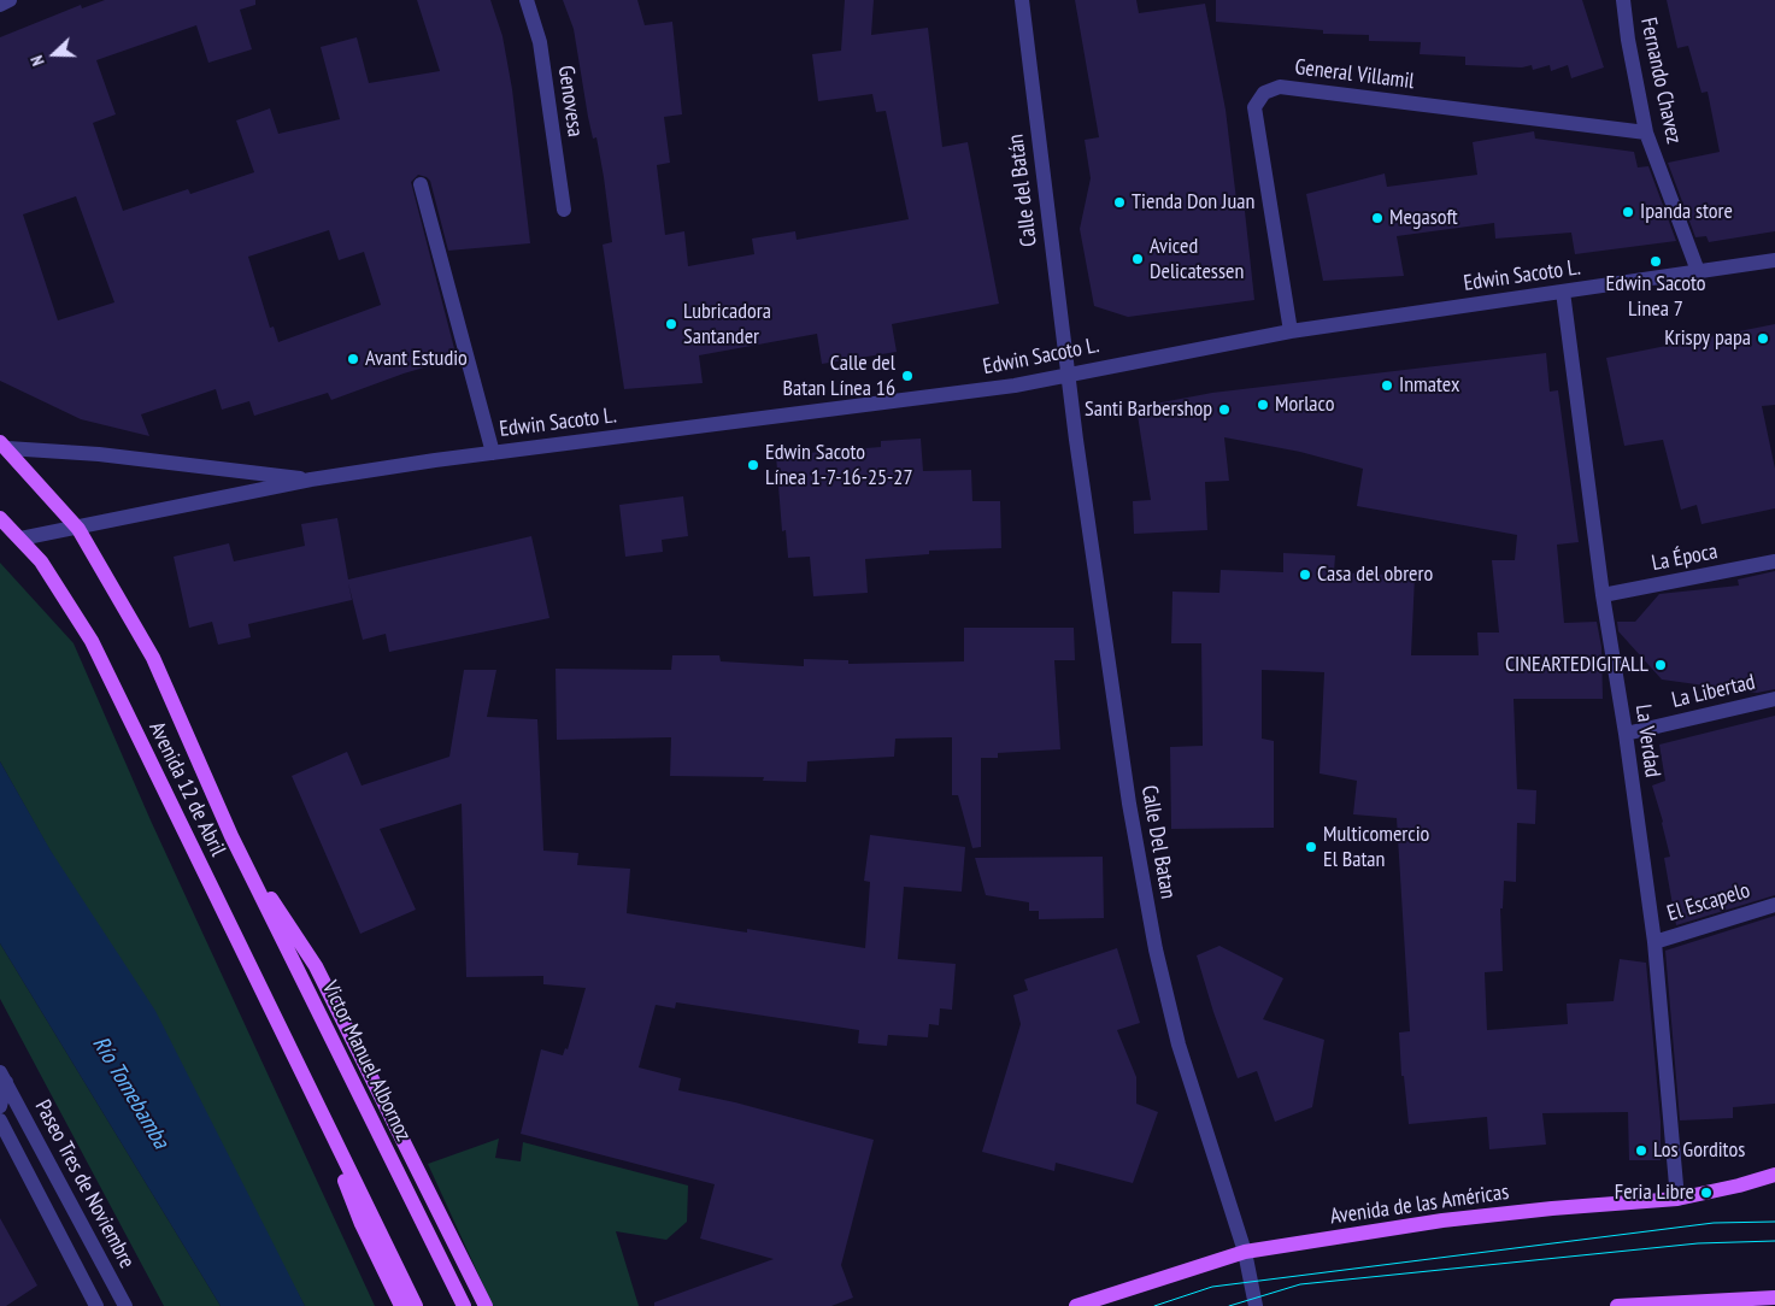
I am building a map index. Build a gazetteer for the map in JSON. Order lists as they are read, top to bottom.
{
  "streets": {
    "main road": ["Avenida 12 de Abril", "Victor Manuel Albornoz", "Avenida de las Américas"],
    "street": [
      "General Villamil",
      "Fernando Chavez",
      "Genovesa",
      "Calle del Batán",
      "Edwin Sacoto L.",
      "La Época",
      "La Libertad",
      "La Verdad",
      "Calle Del Batan",
      "El Escapelo",
      "Paseo Tres de Noviembre"
    ]
  },
  "crossings": [
    ["General Villamil", "Fernando Chavez"],
    ["General Villamil", "Edwin Sacoto L."],
    ["Fernando Chavez", "Edwin Sacoto L."],
    ["Calle del Batán", "Edwin Sacoto L."],
    ["Calle del Batán", "Calle Del Batan"],
    ["Edwin Sacoto L.", "La Verdad"],
    ["Edwin Sacoto L.", "Avenida 12 de Abril"],
    ["Edwin Sacoto L.", "Calle Del Batan"],
    ["La Época", "La Verdad"],
    ["La Libertad", "La Verdad"],
    ["La Verdad", "El Escapelo"],
    ["La Verdad", "Avenida de las Américas"],
    ["Avenida 12 de Abril", "Victor Manuel Albornoz"],
    ["Calle Del Batan", "Avenida de las Américas"]
  ],
  "water": ["Río Tomebamba"],
  "places": [
    "Tienda Don Juan",
    "Ipanda store",
    "Megasoft",
    "Aviced Delicatessen",
    "Edwin Sacoto Linea 7",
    "Lubricadora Santander",
    "Krispy papa",
    "Avant Estudio",
    "Calle del Batan Línea 16",
    "Inmatex",
    "Morlaco",
    "Santi Barbershop",
    "Edwin Sacoto Línea 1-7-16-25-27",
    "Casa del obrero",
    "CINEARTEDIGITALL",
    "Multicomercio El Batan",
    "Los Gorditos",
    "Feria Libre"
  ],
  "north": "left"
}
